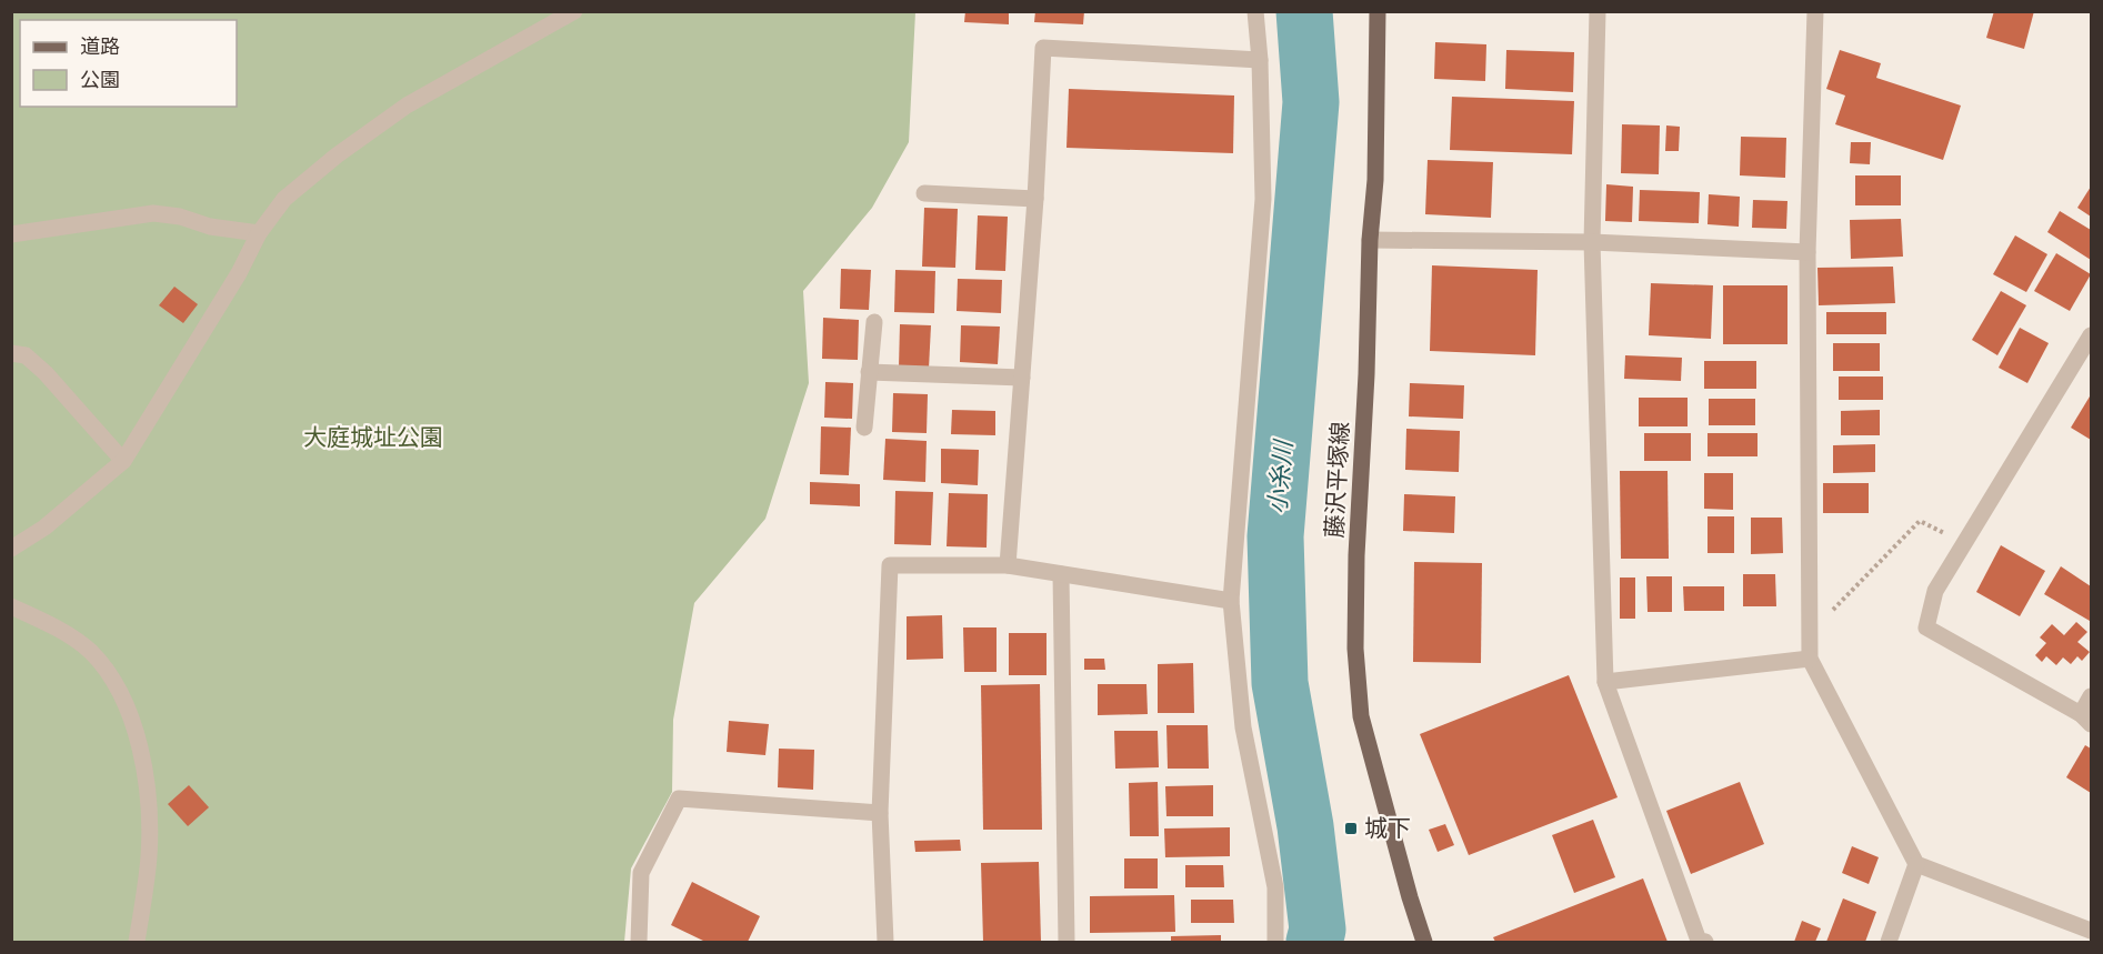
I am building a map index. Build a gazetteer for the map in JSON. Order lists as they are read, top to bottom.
{
  "streets": {
    "main road": ["藤沢平塚線"]
  },
  "water": ["小糸川"],
  "parks": ["大庭城址公園"],
  "places": {
    "transit": ["城下"]
  },
  "legend": ["道路", "公園"]
}
